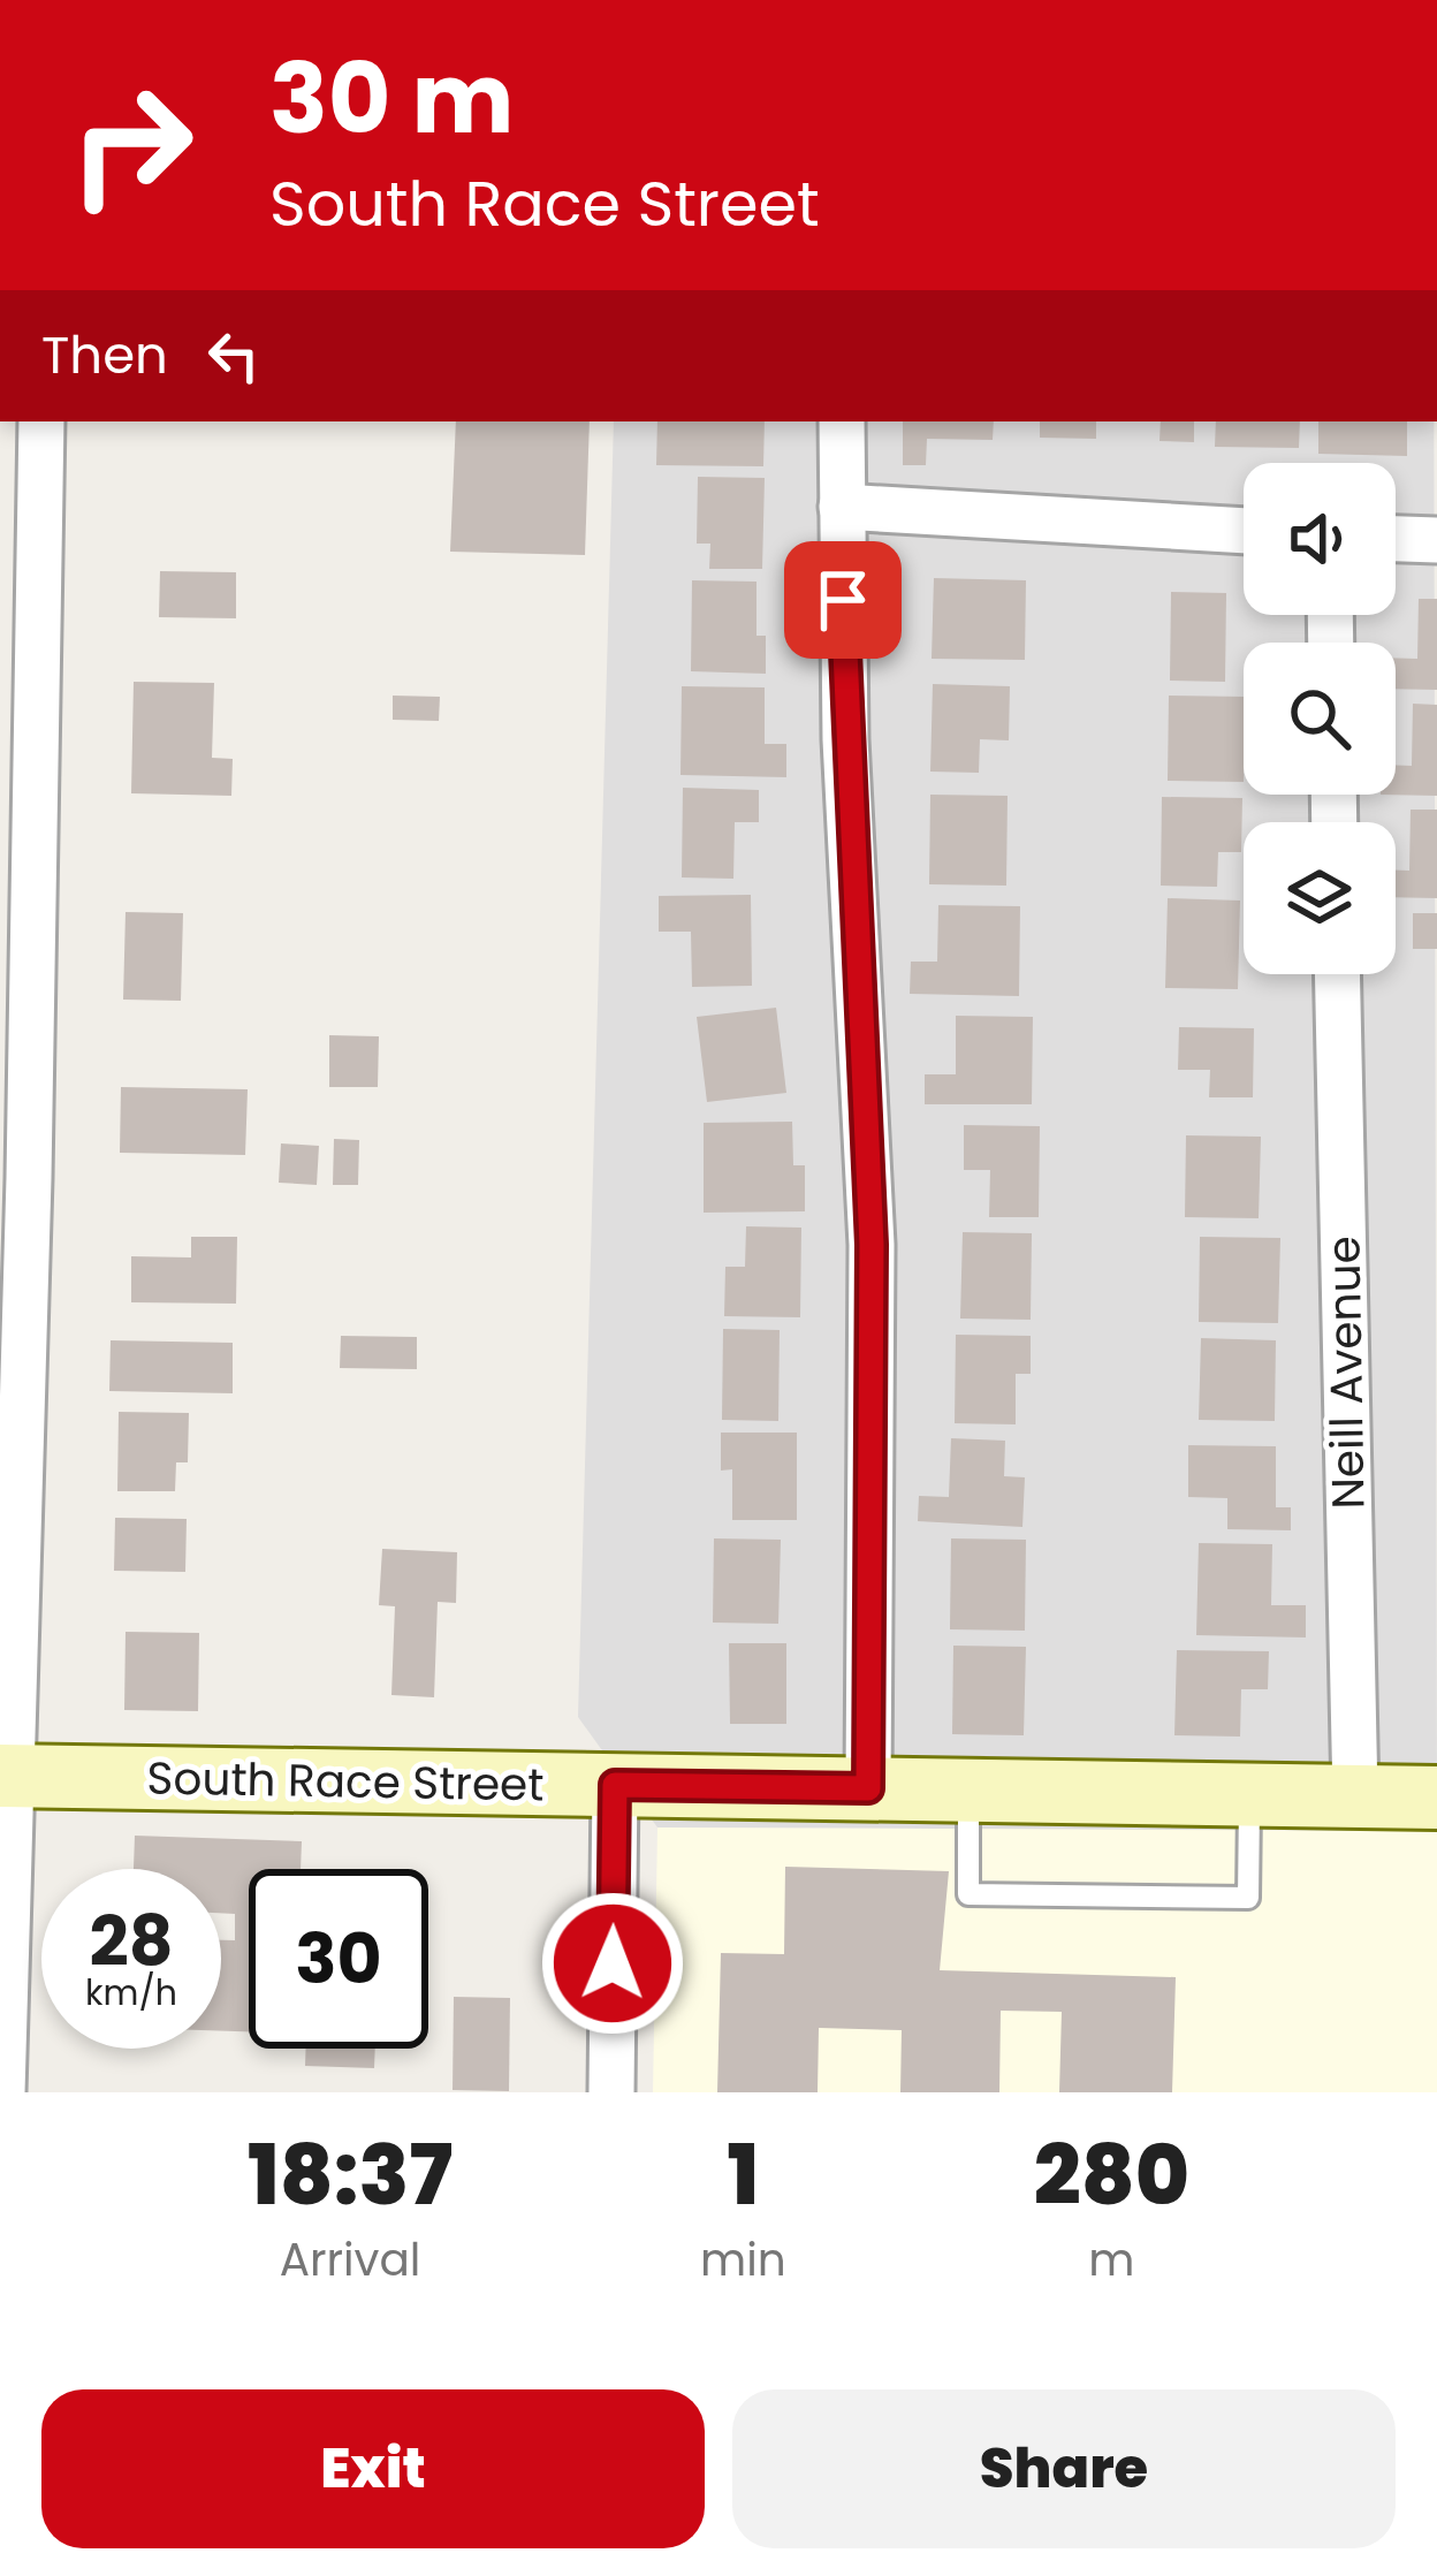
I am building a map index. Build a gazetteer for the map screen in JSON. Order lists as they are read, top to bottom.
{
  "streets": {
    "main road": ["South Race Street"],
    "street": ["Neill Avenue"]
  },
  "crossings": [
    ["Neill Avenue", "South Race Street"]
  ],
  "page": {
    "turn": ["30 m", "South Race Street"],
    "then": "Then",
    "speed": "28 km/h",
    "limit": "30",
    "eta": [
      "18:37",
      "Arrival",
      "1",
      "min",
      "280",
      "m"
    ],
    "buttons": ["Exit", "Share"]
  }
}
